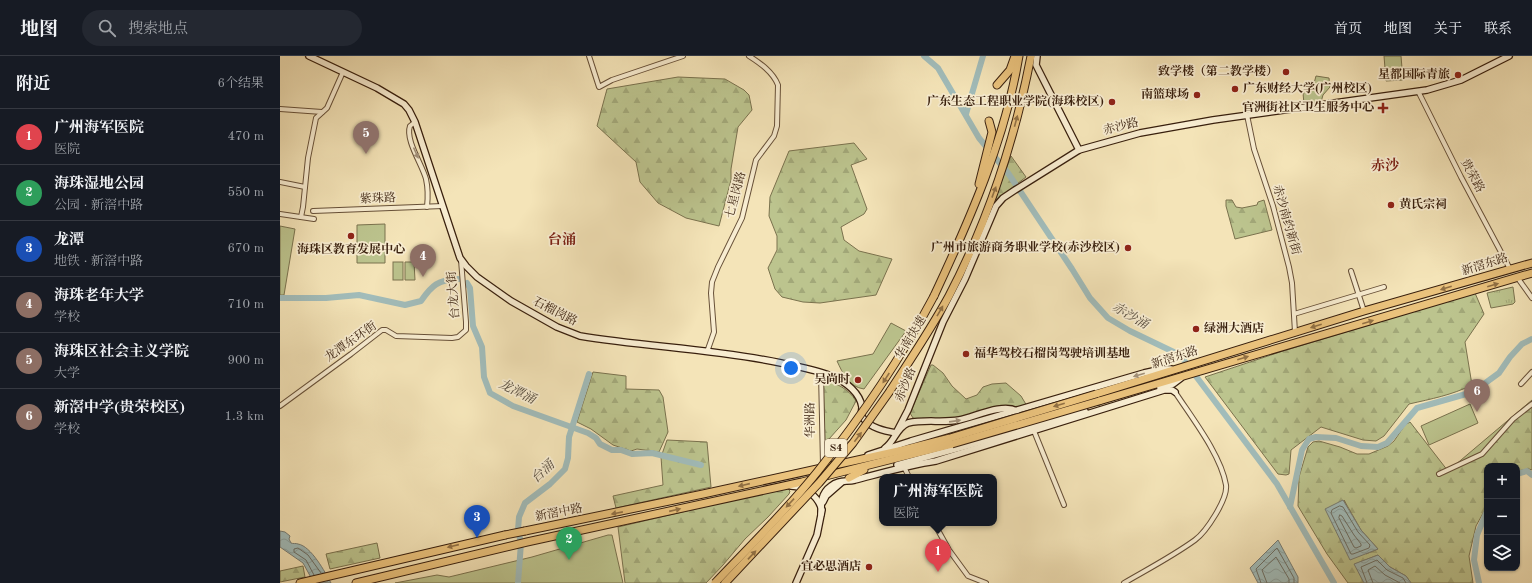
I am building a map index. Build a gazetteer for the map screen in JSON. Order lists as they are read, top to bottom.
{
  "streets": {
    "highway": [
      "新滘东路",
      "华南快速",
      "S4",
      "新滘中路"
    ],
    "main road": ["赤沙路", "石榴岗路"],
    "street": [
      "贵荣路",
      "七星岗路",
      "紫珠路",
      "赤沙南约新街",
      "台龙大街",
      "龙潭东环街",
      "华洲路"
    ]
  },
  "crossings": [
    ["赤沙路", "赤沙南约新街"],
    ["赤沙路", "石榴岗路"],
    ["贵荣路", "新滘东路"],
    ["七星岗路", "石榴岗路"],
    ["紫珠路", "石榴岗路"],
    ["赤沙南约新街", "新滘东路"],
    ["新滘东路", "华洲路"],
    ["新滘东路", "新滘中路"],
    ["台龙大街", "石榴岗路"],
    ["台龙大街", "龙潭东环街"],
    ["石榴岗路", "华洲路"],
    ["华洲路", "新滘中路"]
  ],
  "districts": ["赤沙", "台涌"],
  "water": ["赤沙涌", "龙潭涌", "台涌"],
  "places": {
    "other": [
      "致学楼（第二教学楼）",
      "星都国际青旅",
      "广东财经大学(广州校区)",
      "南篮球场",
      "广东生态工程职业学院(海珠校区)",
      "黄氏宗祠",
      "海珠区教育发展中心",
      "广州市旅游商务职业学校(赤沙校区)",
      "绿洲大酒店",
      "福华驾校石榴岗驾驶培训基地",
      "吴尚时",
      "宜必思酒店"
    ],
    "health": ["官洲街社区卫生服务中心"]
  },
  "page": {
    "header": "地图",
    "search": "搜索地点",
    "nav": [
      "首页",
      "地图",
      "关于",
      "联系"
    ],
    "heading": ["附近", "6个结果"],
    "list": [
      {
        "mark": "1",
        "name": "广州海军医院",
        "note": "医院",
        "value": "470 m"
      },
      {
        "mark": "2",
        "name": "海珠湿地公园",
        "note": "公园 · 新滘中路",
        "value": "550 m"
      },
      {
        "mark": "3",
        "name": "龙潭",
        "note": "地铁 · 新滘中路",
        "value": "670 m"
      },
      {
        "mark": "4",
        "name": "海珠老年大学",
        "note": "学校",
        "value": "710 m"
      },
      {
        "mark": "5",
        "name": "海珠区社会主义学院",
        "note": "大学",
        "value": "900 m"
      },
      {
        "mark": "6",
        "name": "新滘中学(贵荣校区)",
        "note": "学校",
        "value": "1.3 km"
      }
    ],
    "pins": [
      "5",
      "4",
      "6",
      "3",
      "2",
      "1"
    ],
    "map_buttons": ["+", "−"],
    "popup": ["广州海军医院", "医院"]
  }
}
